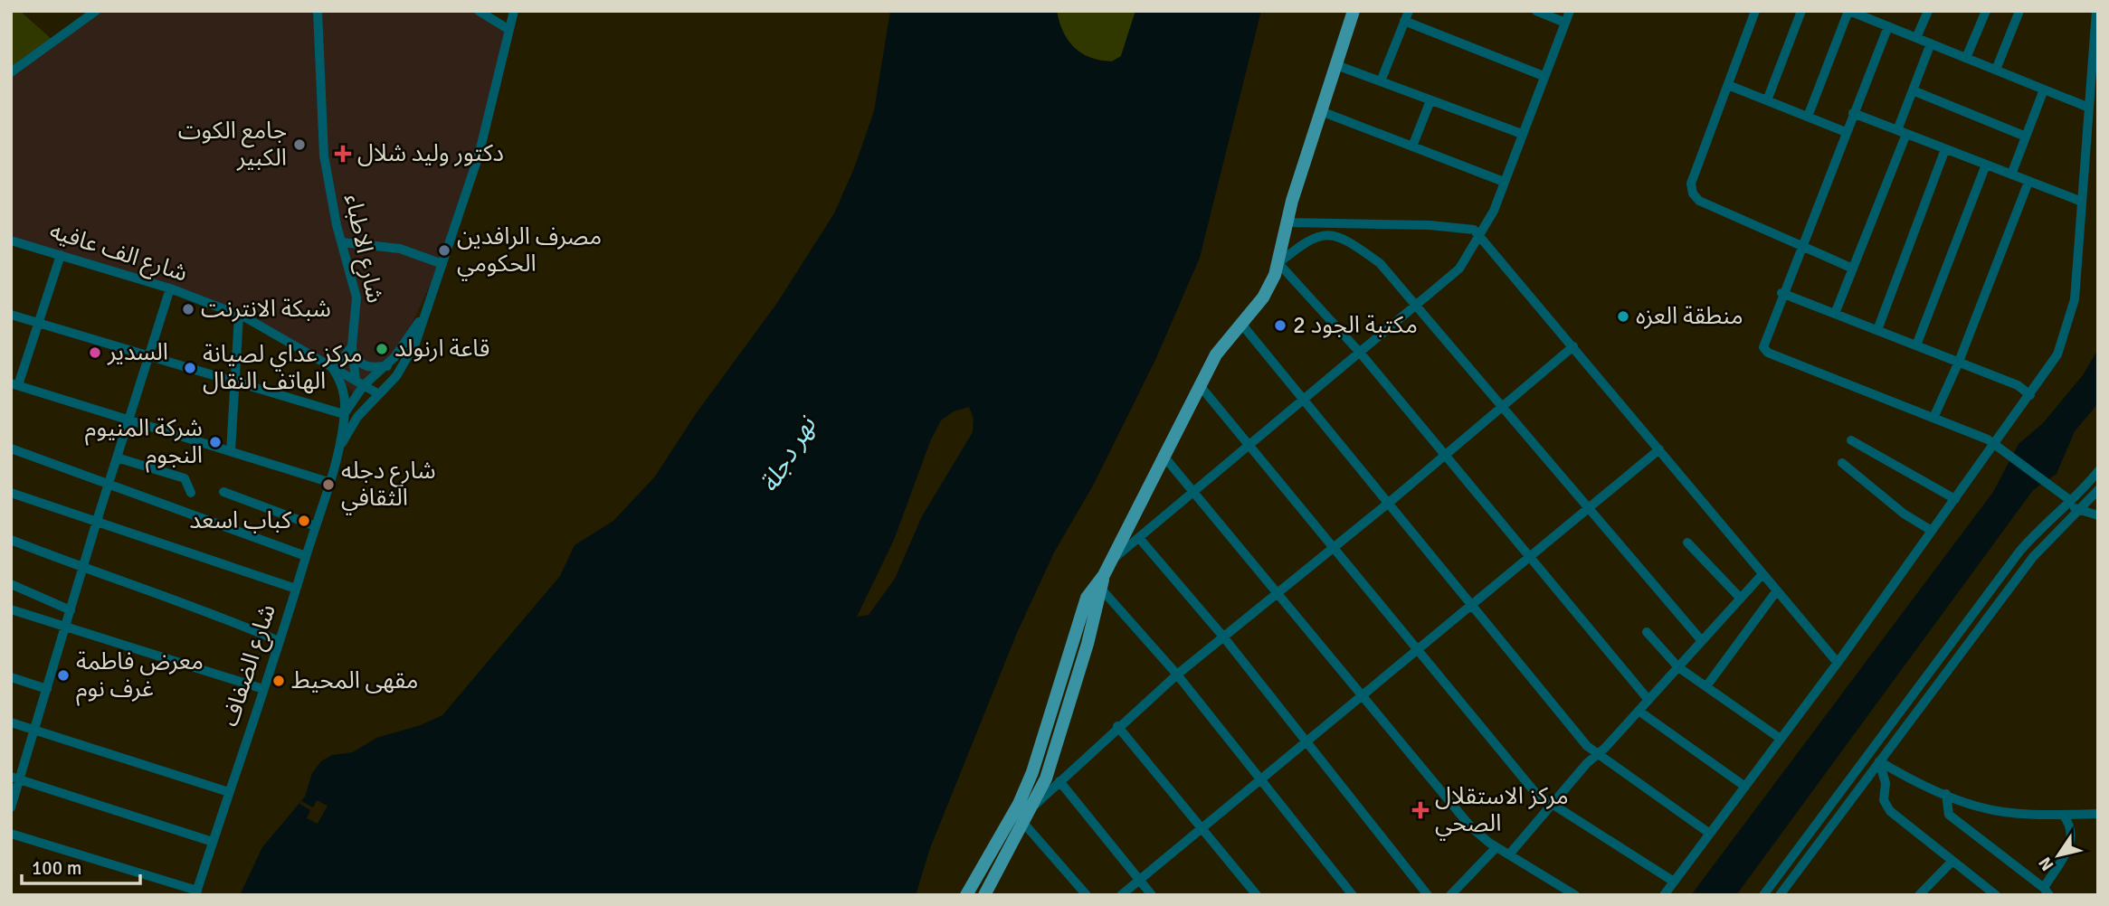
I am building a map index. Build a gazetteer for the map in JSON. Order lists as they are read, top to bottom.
{
  "streets": {
    "street": ["شارع الاطباء", "شارع الف عافيه", "شارع الضفاف"]
  },
  "crossings": [
    ["شارع الاطباء", "شارع الف عافيه"]
  ],
  "water": ["نهر دجلة"],
  "places": {
    "other": [
      "جامع الكوت الكبير",
      "مصرف الرافدين الحكومي",
      "شبكة الانترنت",
      "منطقة العزه",
      "مكتبة الجود 2",
      "قاعة ارنولد",
      "السدير",
      "مركز عداي لصيانة الهاتف النقال",
      "شركة المنيوم النجوم",
      "شارع دجله الثقافي",
      "كباب اسعد",
      "معرض فاطمة غرف نوم",
      "مقهى المحيط"
    ],
    "health": ["دكتور وليد شلال", "مركز الاستقلال الصحي"]
  },
  "scale_bar": "100 m",
  "north": "bottom left"
}
